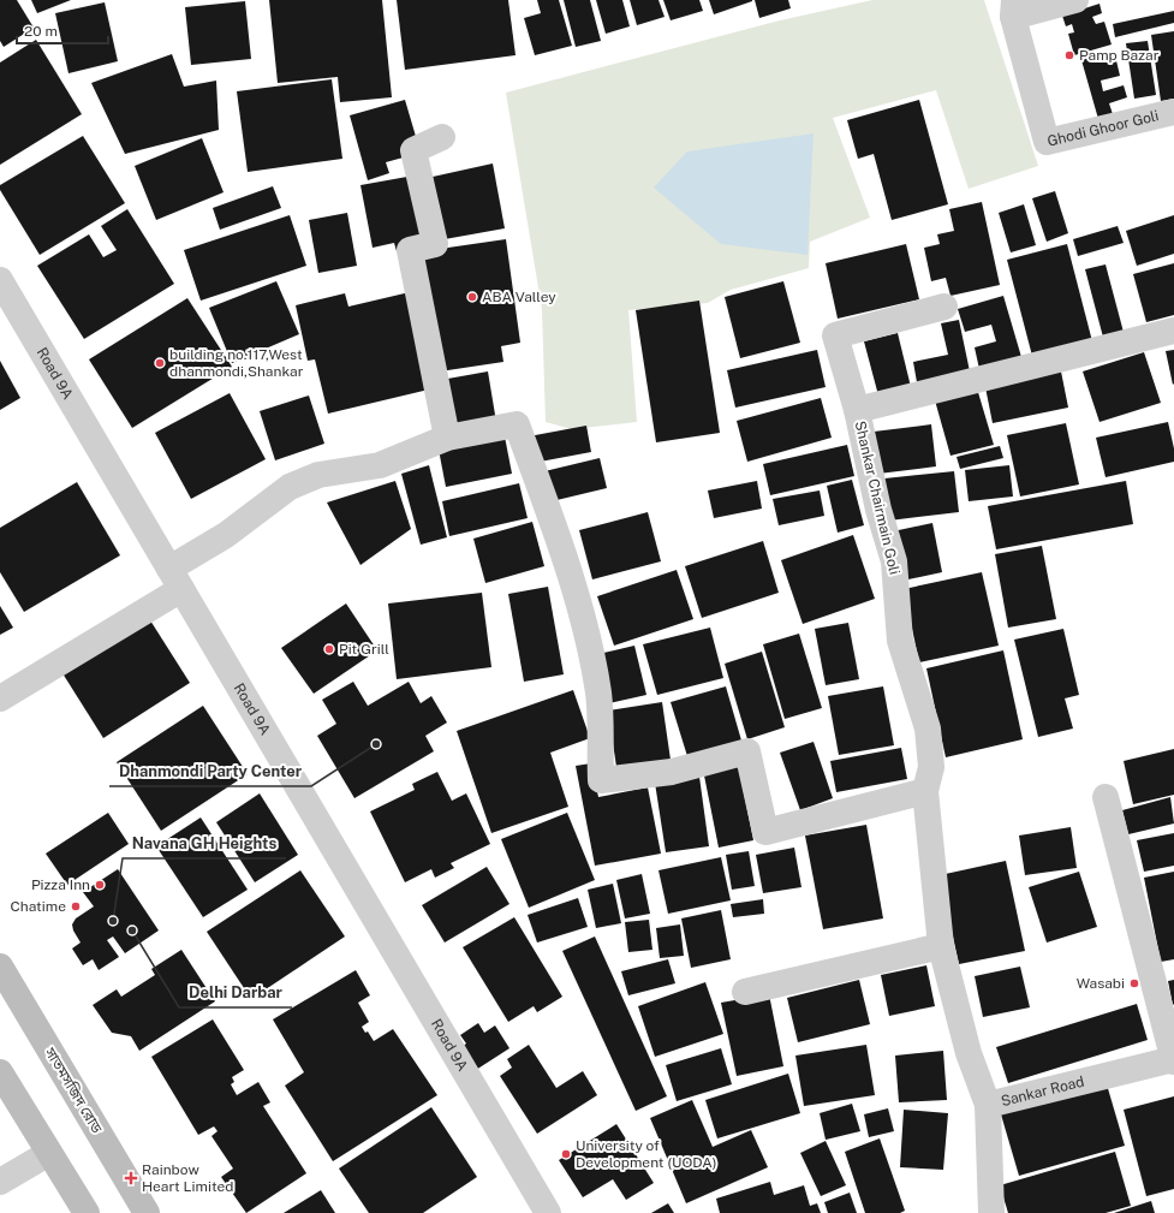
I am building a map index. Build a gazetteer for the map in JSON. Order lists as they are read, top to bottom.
{
  "streets": {
    "main road": ["সাতমসজিদ রোড"],
    "street": [
      "Ghodi Ghoor Goli",
      "Road 9A",
      "Shankar Chairmain Goli",
      "Sankar Road"
    ]
  },
  "crossings": [
    ["Shankar Chairmain Goli", "Sankar Road"]
  ],
  "places": {
    "other": [
      "Pamp Bazar",
      "ABA Valley",
      "building no.117,West dhanmondi,Shankar",
      "Pit Grill",
      "Dhanmondi Party Center",
      "Pizza Inn",
      "Chatime",
      "Navana GH Heights",
      "Delhi Darbar",
      "Wasabi",
      "University of Development (UODA)"
    ],
    "health": ["Rainbow Heart Limited"]
  },
  "scale_bar": "20 m"
}
